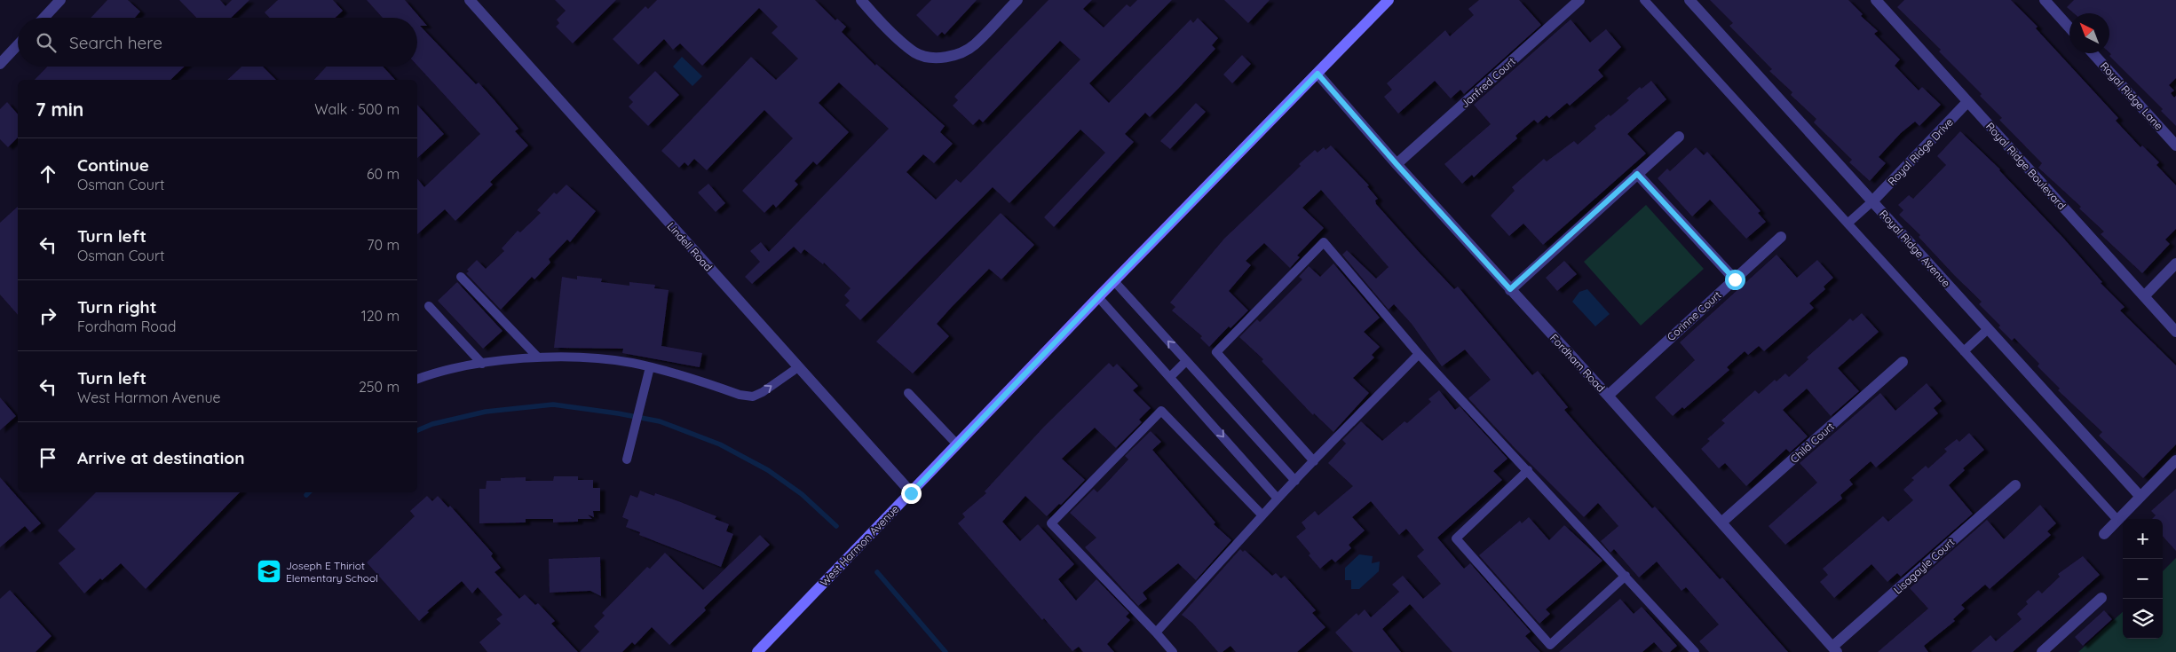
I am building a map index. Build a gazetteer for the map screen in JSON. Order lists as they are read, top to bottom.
{
  "streets": {
    "main road": ["West Harmon Avenue"],
    "street": [
      "Janfred Court",
      "Royal Ridge Lane",
      "Royal Ridge Drive",
      "Royal Ridge Boulevard",
      "Lindell Road",
      "Royal Ridge Avenue",
      "Corinne Court",
      "Fordham Road",
      "Child Court",
      "Lisagayle Court"
    ]
  },
  "crossings": [
    ["Janfred Court", "Fordham Road"],
    ["Royal Ridge Drive", "Royal Ridge Boulevard"],
    ["Royal Ridge Drive", "Royal Ridge Avenue"],
    ["Lindell Road", "West Harmon Avenue"],
    ["Corinne Court", "Fordham Road"],
    ["Fordham Road", "Child Court"],
    ["Fordham Road", "West Harmon Avenue"],
    ["Fordham Road", "Lisagayle Court"]
  ],
  "places": {
    "school or university": ["Joseph E Thiriot Elementary School"]
  },
  "north": "top left",
  "page": {
    "search": "Search here",
    "heading": ["7 min", "Walk · 500 m"],
    "list": [
      ["Continue", "Osman Court", "60 m"],
      ["Turn left", "Osman Court", "70 m"],
      ["Turn right", "Fordham Road", "120 m"],
      ["Turn left", "West Harmon Avenue", "250 m"],
      "Arrive at destination"
    ],
    "map_buttons": ["+", "−"]
  }
}
